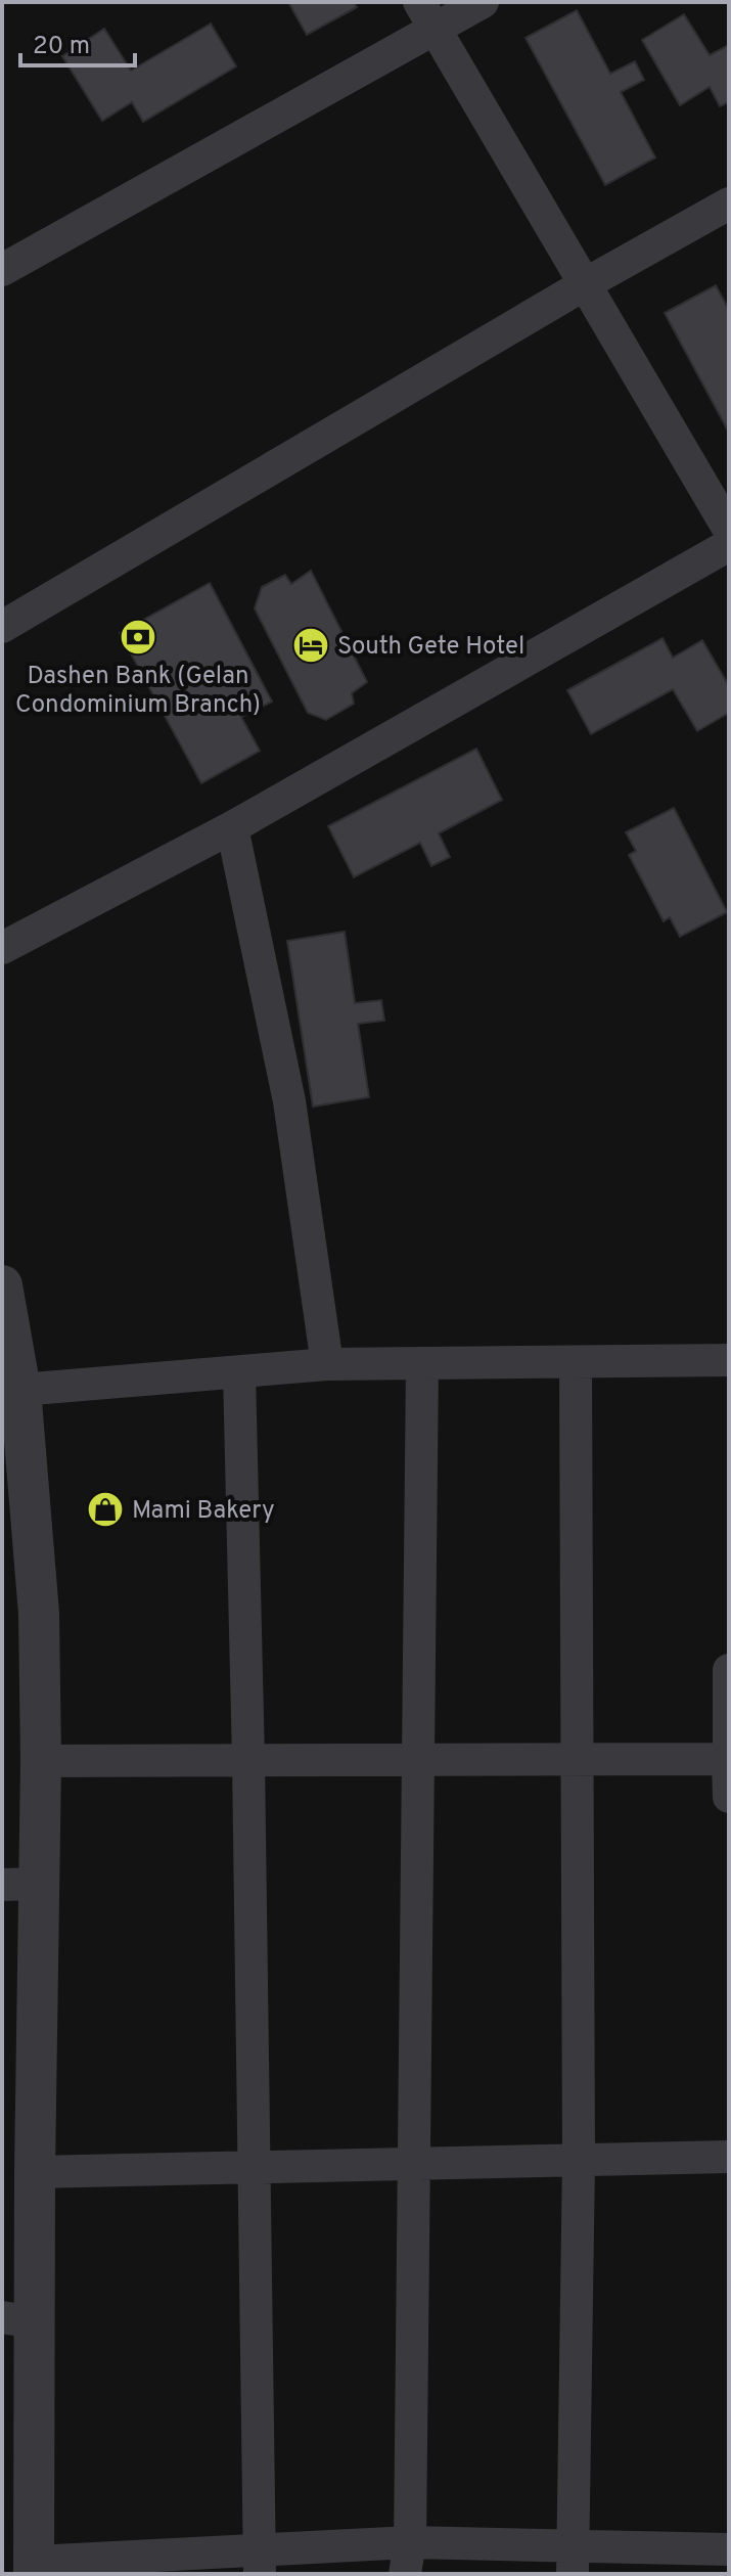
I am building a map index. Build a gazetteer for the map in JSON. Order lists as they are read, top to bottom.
{
  "places": {
    "bank": ["Dashen Bank (Gelan Condominium Branch)"],
    "hotel": ["South Gete Hotel"],
    "shop": ["Mami Bakery"]
  },
  "scale_bar": "20 m"
}
